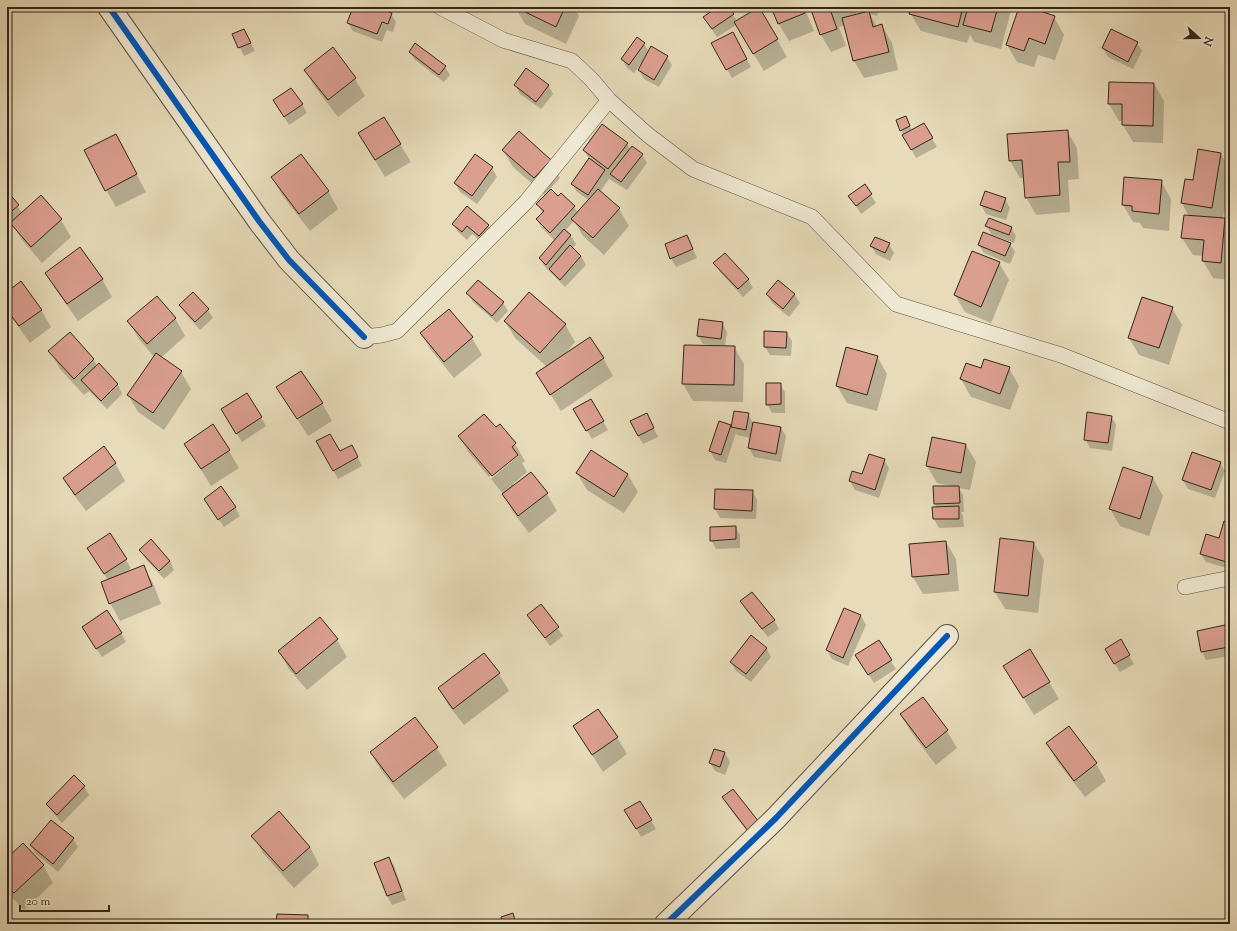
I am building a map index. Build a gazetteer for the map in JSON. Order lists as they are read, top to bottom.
{
  "scale_bar": "20 m",
  "north": "right"
}
